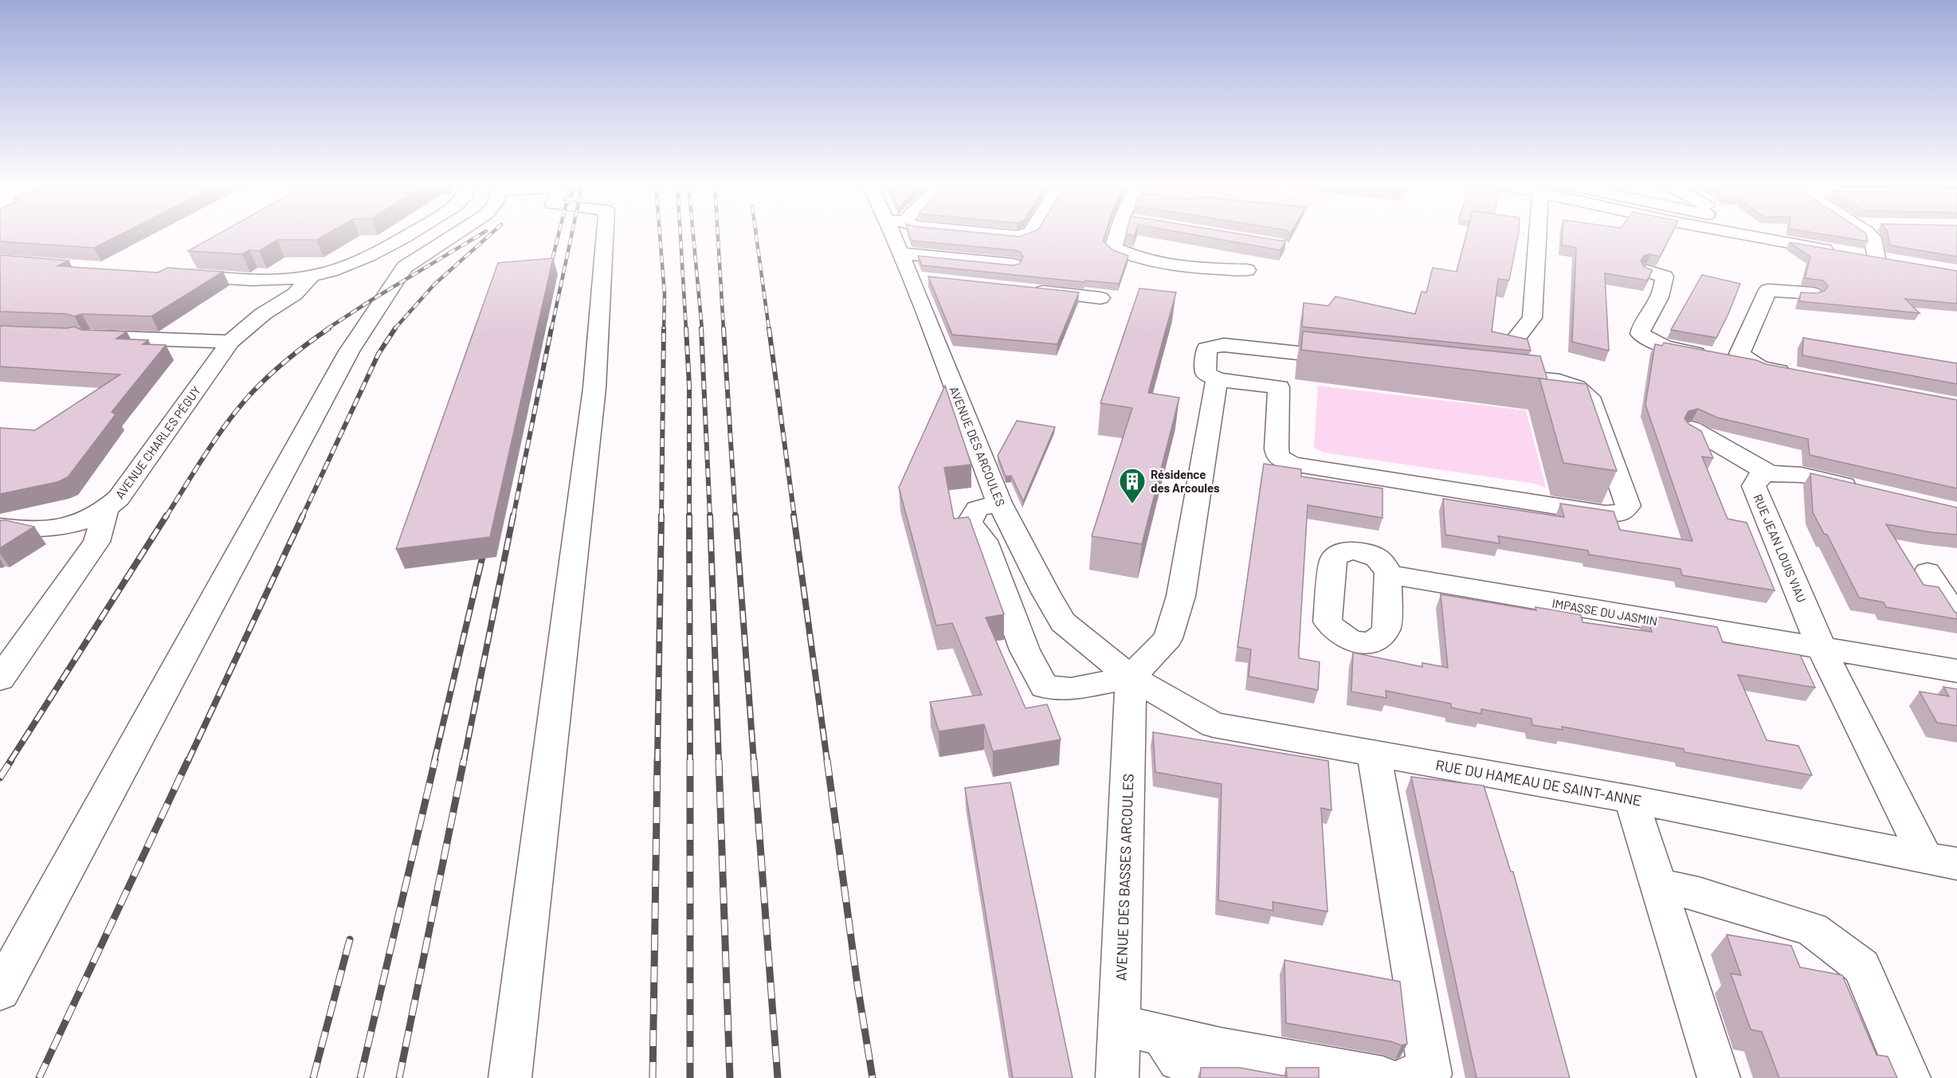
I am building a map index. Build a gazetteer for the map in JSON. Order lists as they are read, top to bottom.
{
  "streets": {
    "street": [
      "AVENUE CHARLES PÉGUY",
      "AVENUE DES ARCOULES",
      "RUE JEAN LOUIS VIAU",
      "IMPASSE DU JASMIN",
      "RUE DU HAMEAU DE SAINT-ANNE",
      "AVENUE DES BASSES ARCOULES"
    ]
  },
  "crossings": [
    ["AVENUE DES ARCOULES", "RUE DU HAMEAU DE SAINT-ANNE"],
    ["AVENUE DES ARCOULES", "AVENUE DES BASSES ARCOULES"],
    ["RUE JEAN LOUIS VIAU", "IMPASSE DU JASMIN"],
    ["RUE JEAN LOUIS VIAU", "RUE DU HAMEAU DE SAINT-ANNE"],
    ["RUE DU HAMEAU DE SAINT-ANNE", "AVENUE DES BASSES ARCOULES"]
  ],
  "places": {
    "building": ["Résidence des Arcoules"]
  }
}
